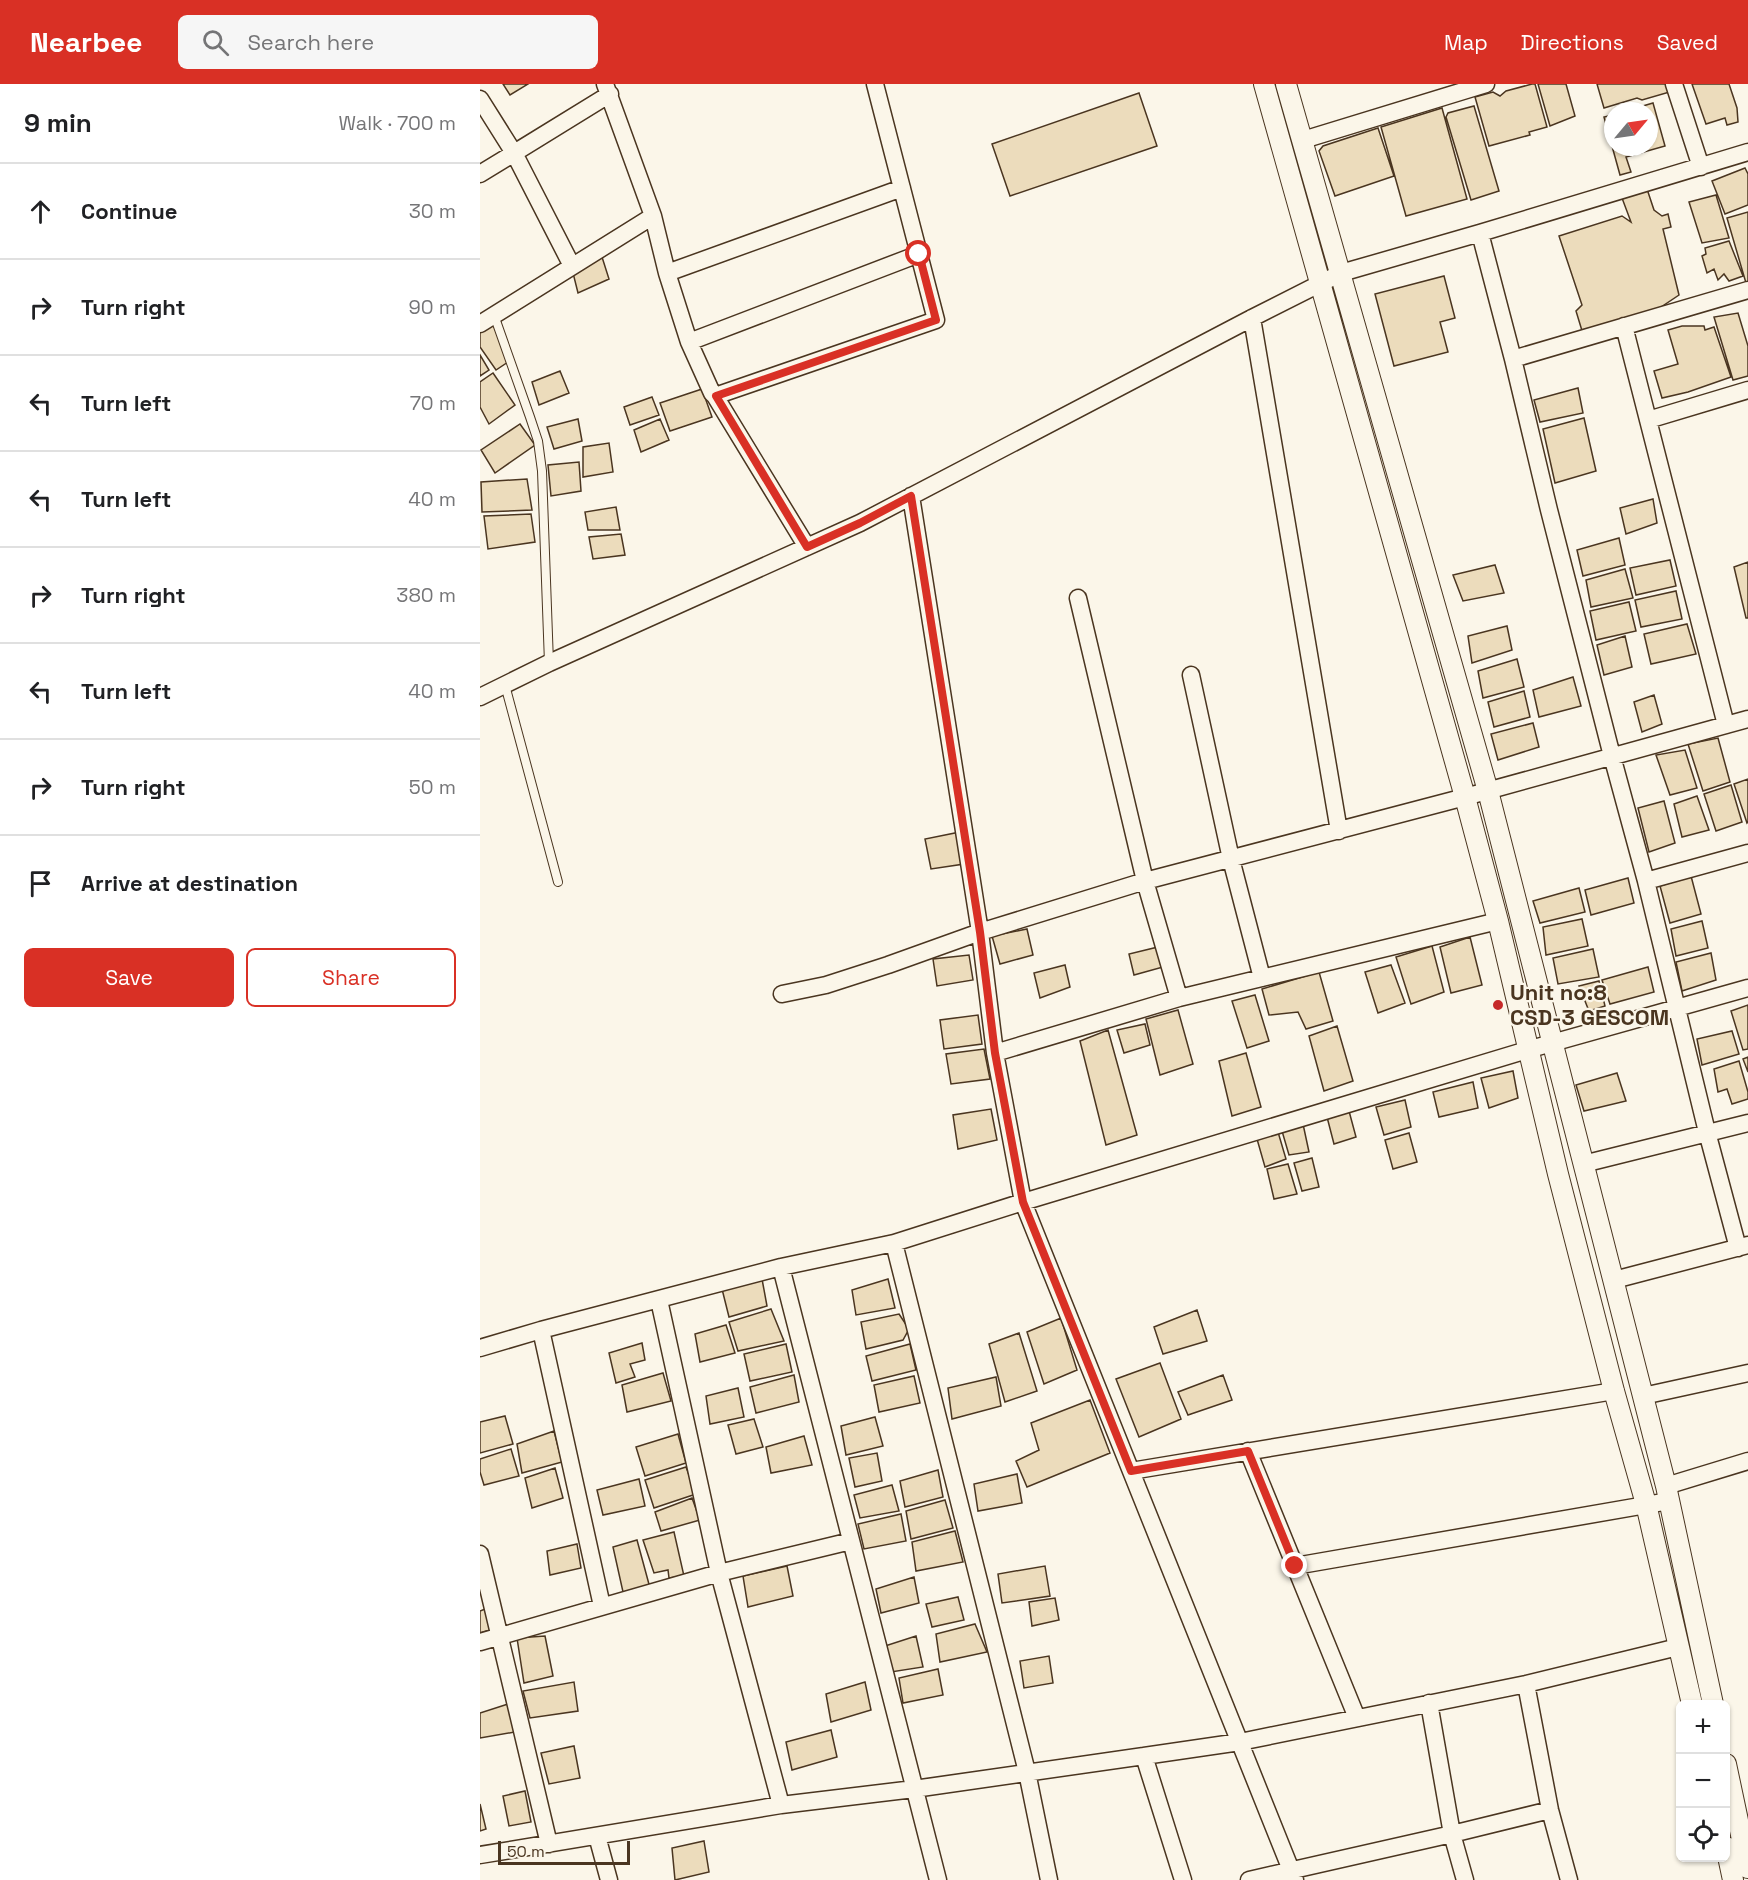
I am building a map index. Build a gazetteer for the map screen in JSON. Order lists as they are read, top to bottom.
{
  "places": ["Unit no:8 CSD-3 GESCOM"],
  "scale_bar": "50 m",
  "north": "top right",
  "page": {
    "header": "Nearbee",
    "search": "Search here",
    "nav": ["Map", "Directions", "Saved"],
    "heading": ["9 min", "Walk · 700 m"],
    "list": [
      ["Continue", "30 m"],
      ["Turn right", "90 m"],
      ["Turn left", "70 m"],
      ["Turn left", "40 m"],
      ["Turn right", "380 m"],
      ["Turn left", "40 m"],
      ["Turn right", "50 m"],
      "Arrive at destination"
    ],
    "buttons": ["Save", "Share"],
    "map_buttons": ["+", "−"],
    "scale": "50 m"
  }
}
